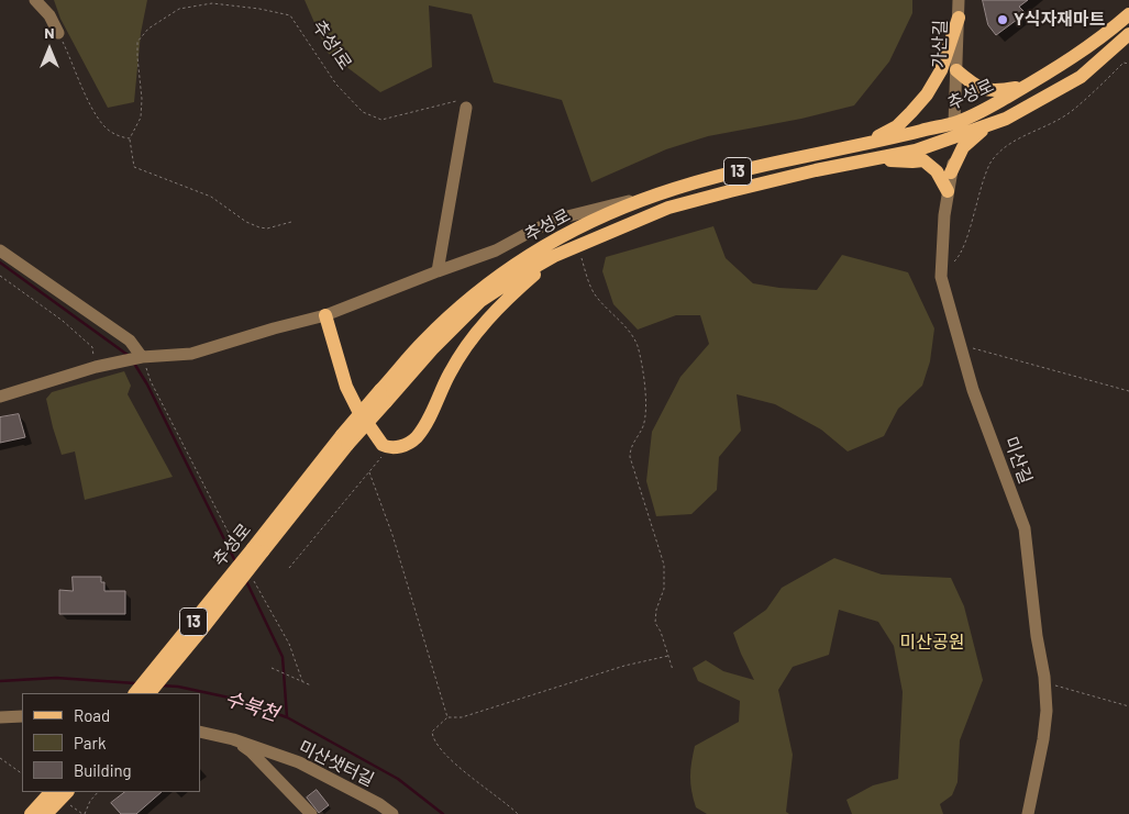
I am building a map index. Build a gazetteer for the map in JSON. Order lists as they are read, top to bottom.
{
  "streets": {
    "main road": ["추성로", "13"],
    "street": ["가산길", "미산길", "미산샛터길"],
    "path": ["추성1로"]
  },
  "crossings": [
    ["가산길", "추성로"],
    ["가산길", "미산길"],
    ["추성로", "미산길"]
  ],
  "water": ["수북천"],
  "parks": ["미산공원"],
  "places": ["Y식자재마트"],
  "legend": ["Road", "Park", "Building"],
  "north": "top"
}
